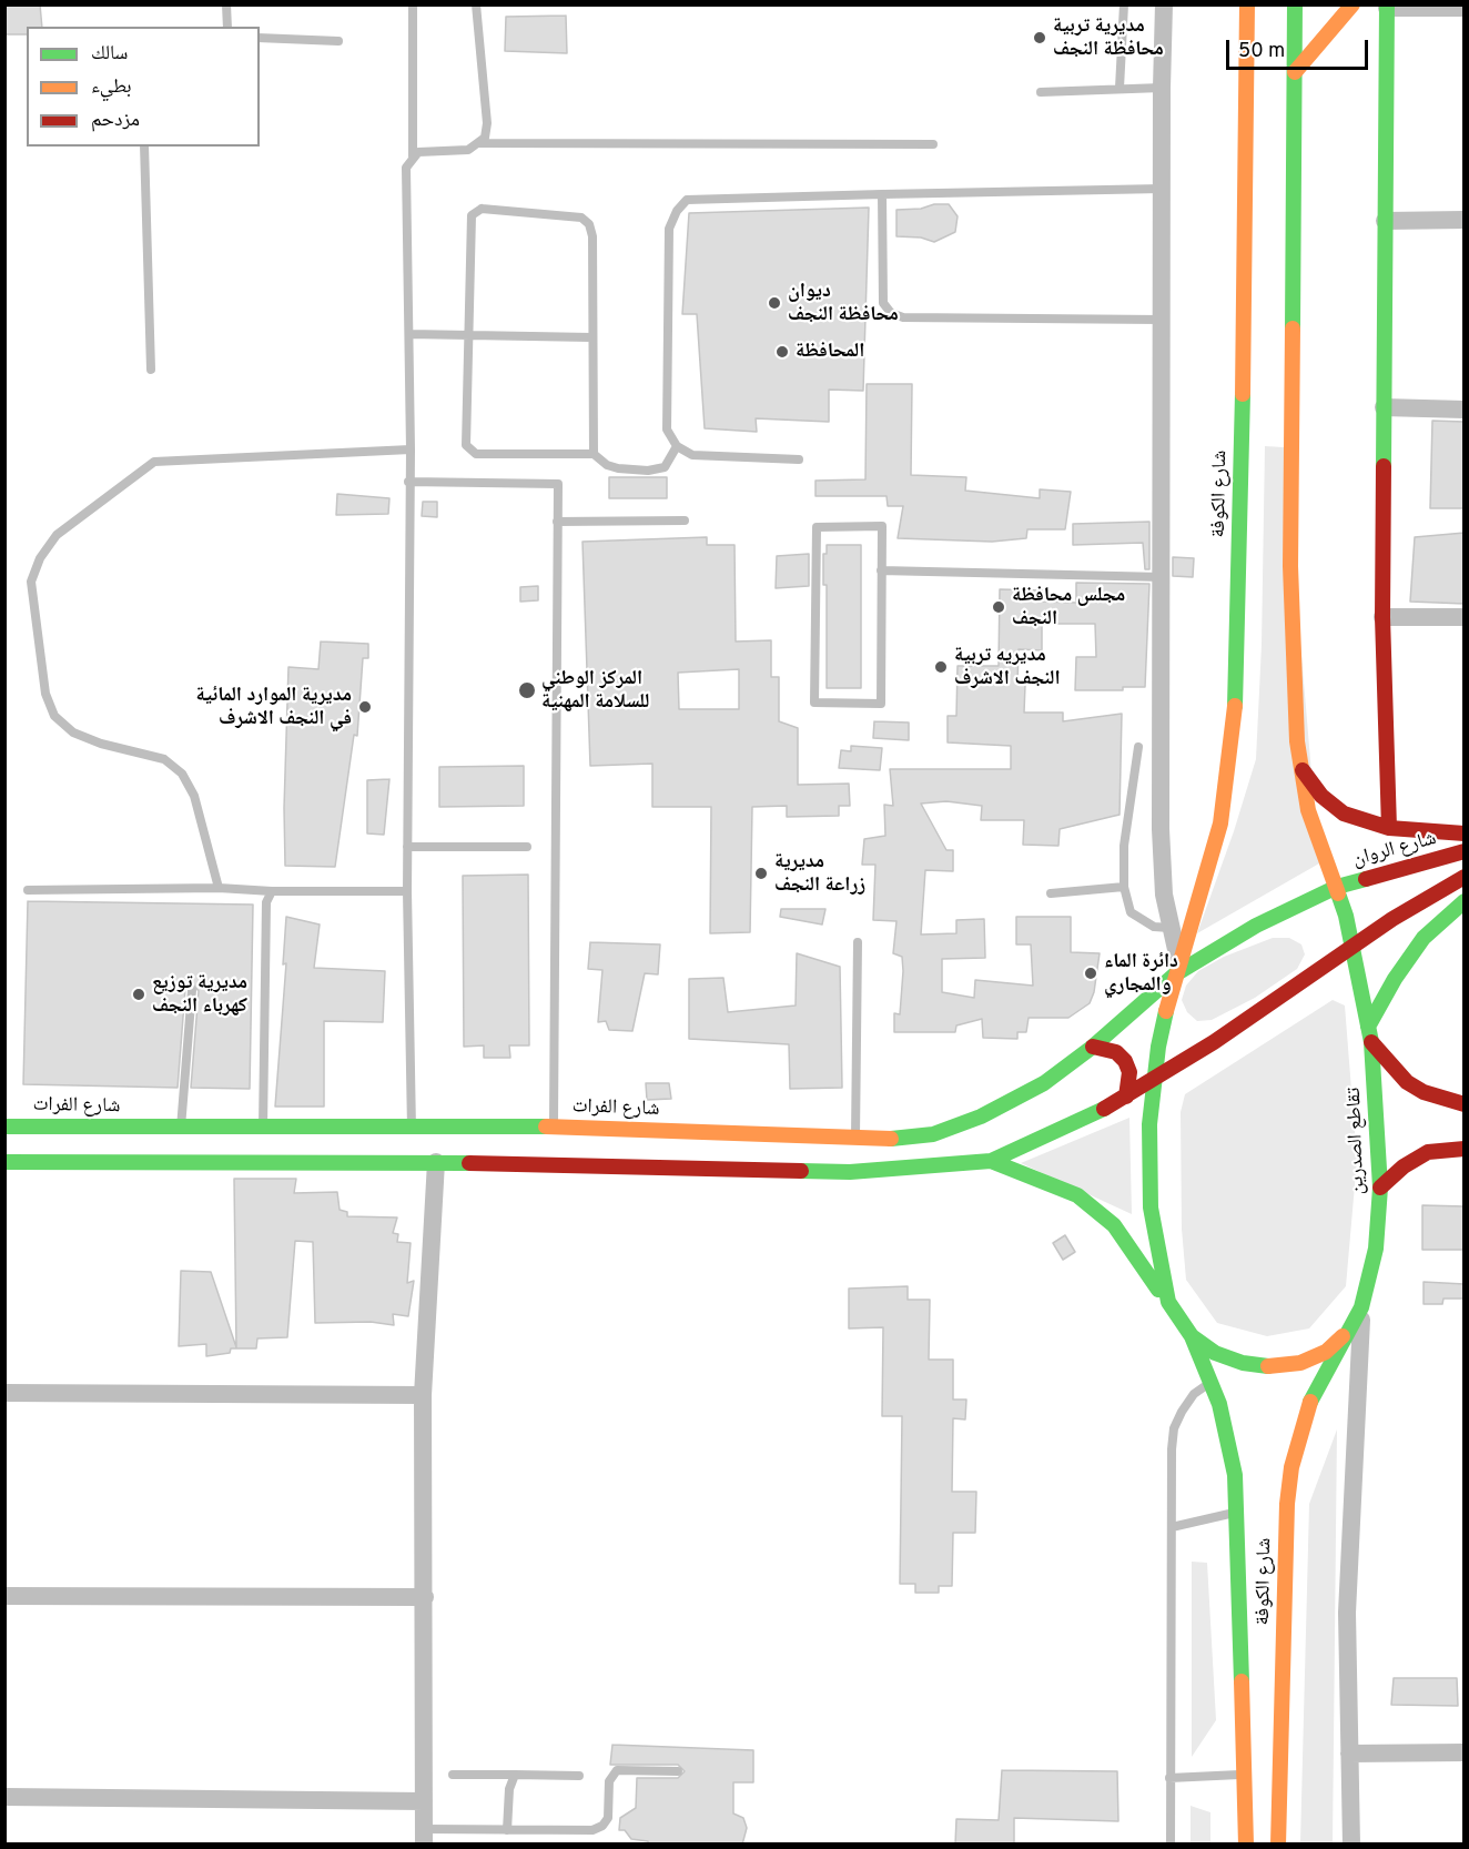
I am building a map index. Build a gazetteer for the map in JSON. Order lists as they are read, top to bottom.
{
  "streets": {
    "main road": [
      "شارع الكوفة",
      "شارع الروان",
      "شارع الفرات",
      "تقاطع الصدرين"
    ]
  },
  "crossings": [
    ["شارع الكوفة", "شارع الروان"],
    ["شارع الكوفة", "شارع الفرات"],
    ["شارع الكوفة", "تقاطع الصدرين"],
    ["شارع الروان", "شارع الفرات"]
  ],
  "places": [
    "مديرية تربية محافظة النجف",
    "ديوان محافظة النجف",
    "المحافظة",
    "مجلس محافظة النجف",
    "مديريه تربية النجف الاشرف",
    "المركز الوطني للسلامة المهنية",
    "مديرية الموارد المائية في النجف الاشرف",
    "مديرية زراعة النجف",
    "دائرة الماء والمجاري",
    "مديرية توزيع كهرباء النجف"
  ],
  "legend": ["سالك", "بطيء", "مزدحم"],
  "scale_bar": "50 m"
}
